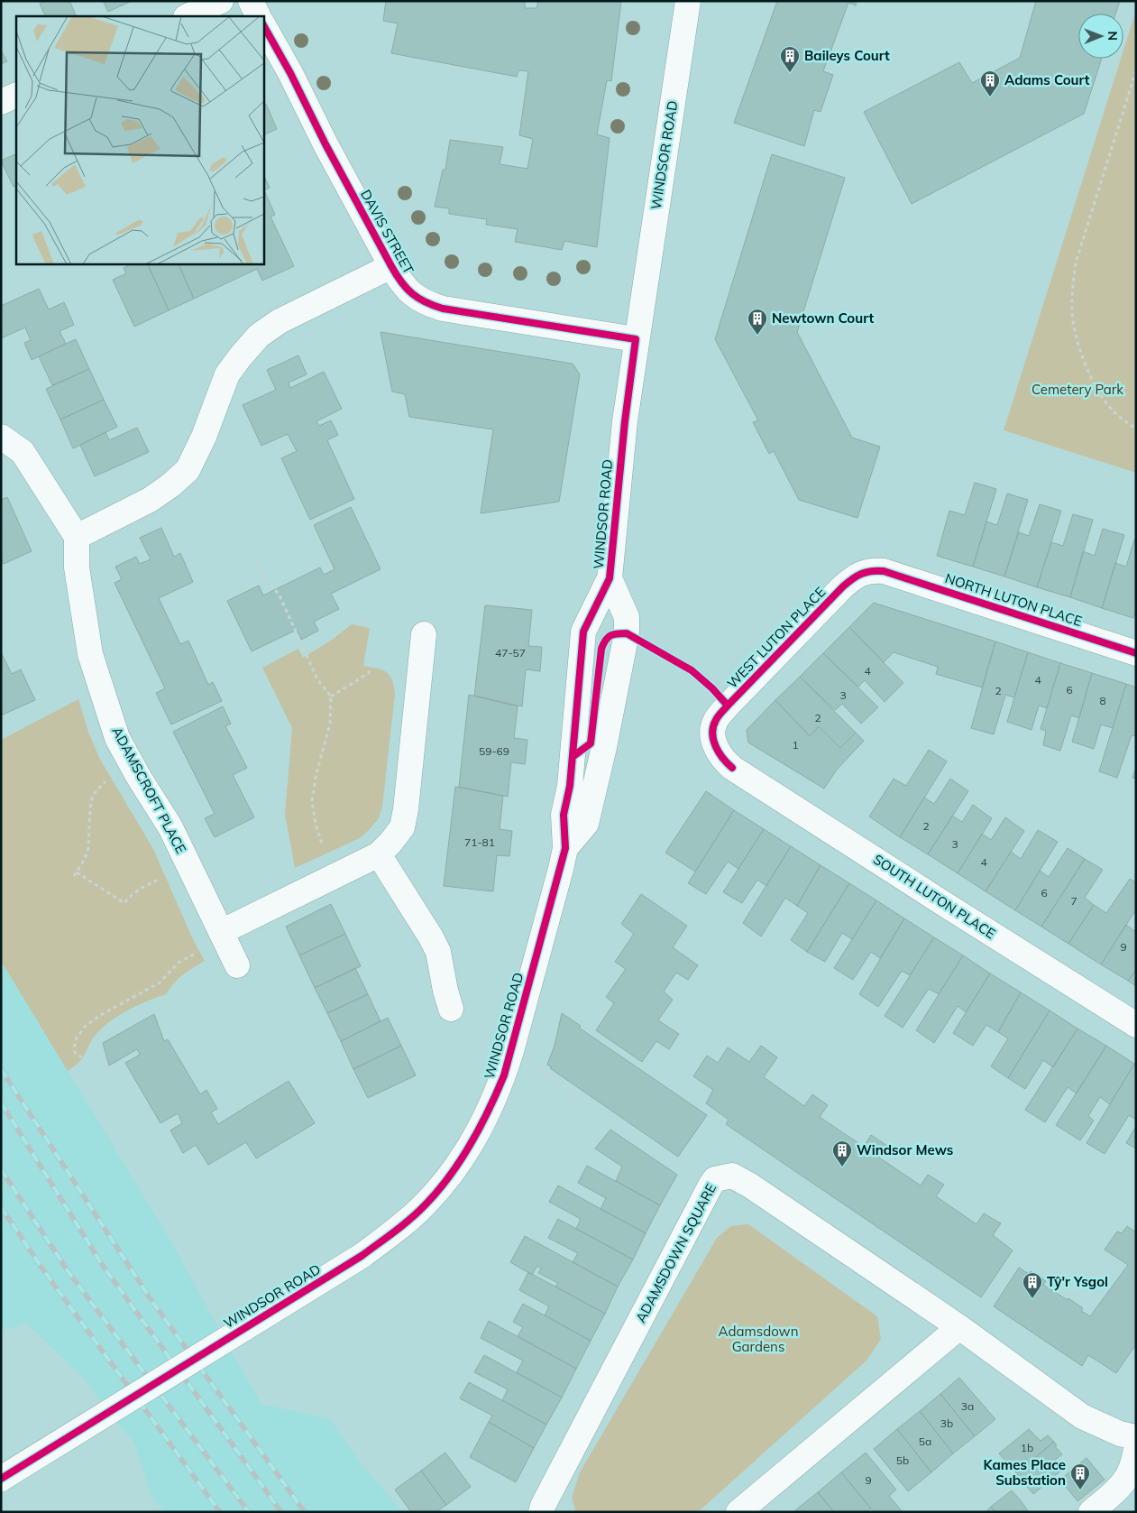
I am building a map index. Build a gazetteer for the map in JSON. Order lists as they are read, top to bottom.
{
  "streets": {
    "street": [
      "WINDSOR ROAD",
      "DAVIS STREET",
      "NORTH LUTON PLACE",
      "WEST LUTON PLACE",
      "ADAMSCROFT PLACE",
      "SOUTH LUTON PLACE",
      "ADAMSDOWN SQUARE"
    ]
  },
  "crossings": [
    ["WINDSOR ROAD", "DAVIS STREET"],
    ["NORTH LUTON PLACE", "WEST LUTON PLACE"],
    ["WEST LUTON PLACE", "SOUTH LUTON PLACE"]
  ],
  "parks": ["Cemetery Park", "Adamsdown Gardens"],
  "places": {
    "building": [
      "Baileys Court",
      "Adams Court",
      "Newtown Court",
      "Windsor Mews",
      "Tŷ'r Ysgol",
      "Kames Place Substation"
    ]
  },
  "house_numbers": [
    "47-57",
    "4",
    "4",
    "6",
    "2",
    "3",
    "8",
    "2",
    "1",
    "59-69",
    "2",
    "71-81",
    "3",
    "4",
    "6",
    "7",
    "9",
    "3a",
    "3b",
    "5a",
    "1b",
    "5b",
    "9"
  ],
  "north": "right"
}
